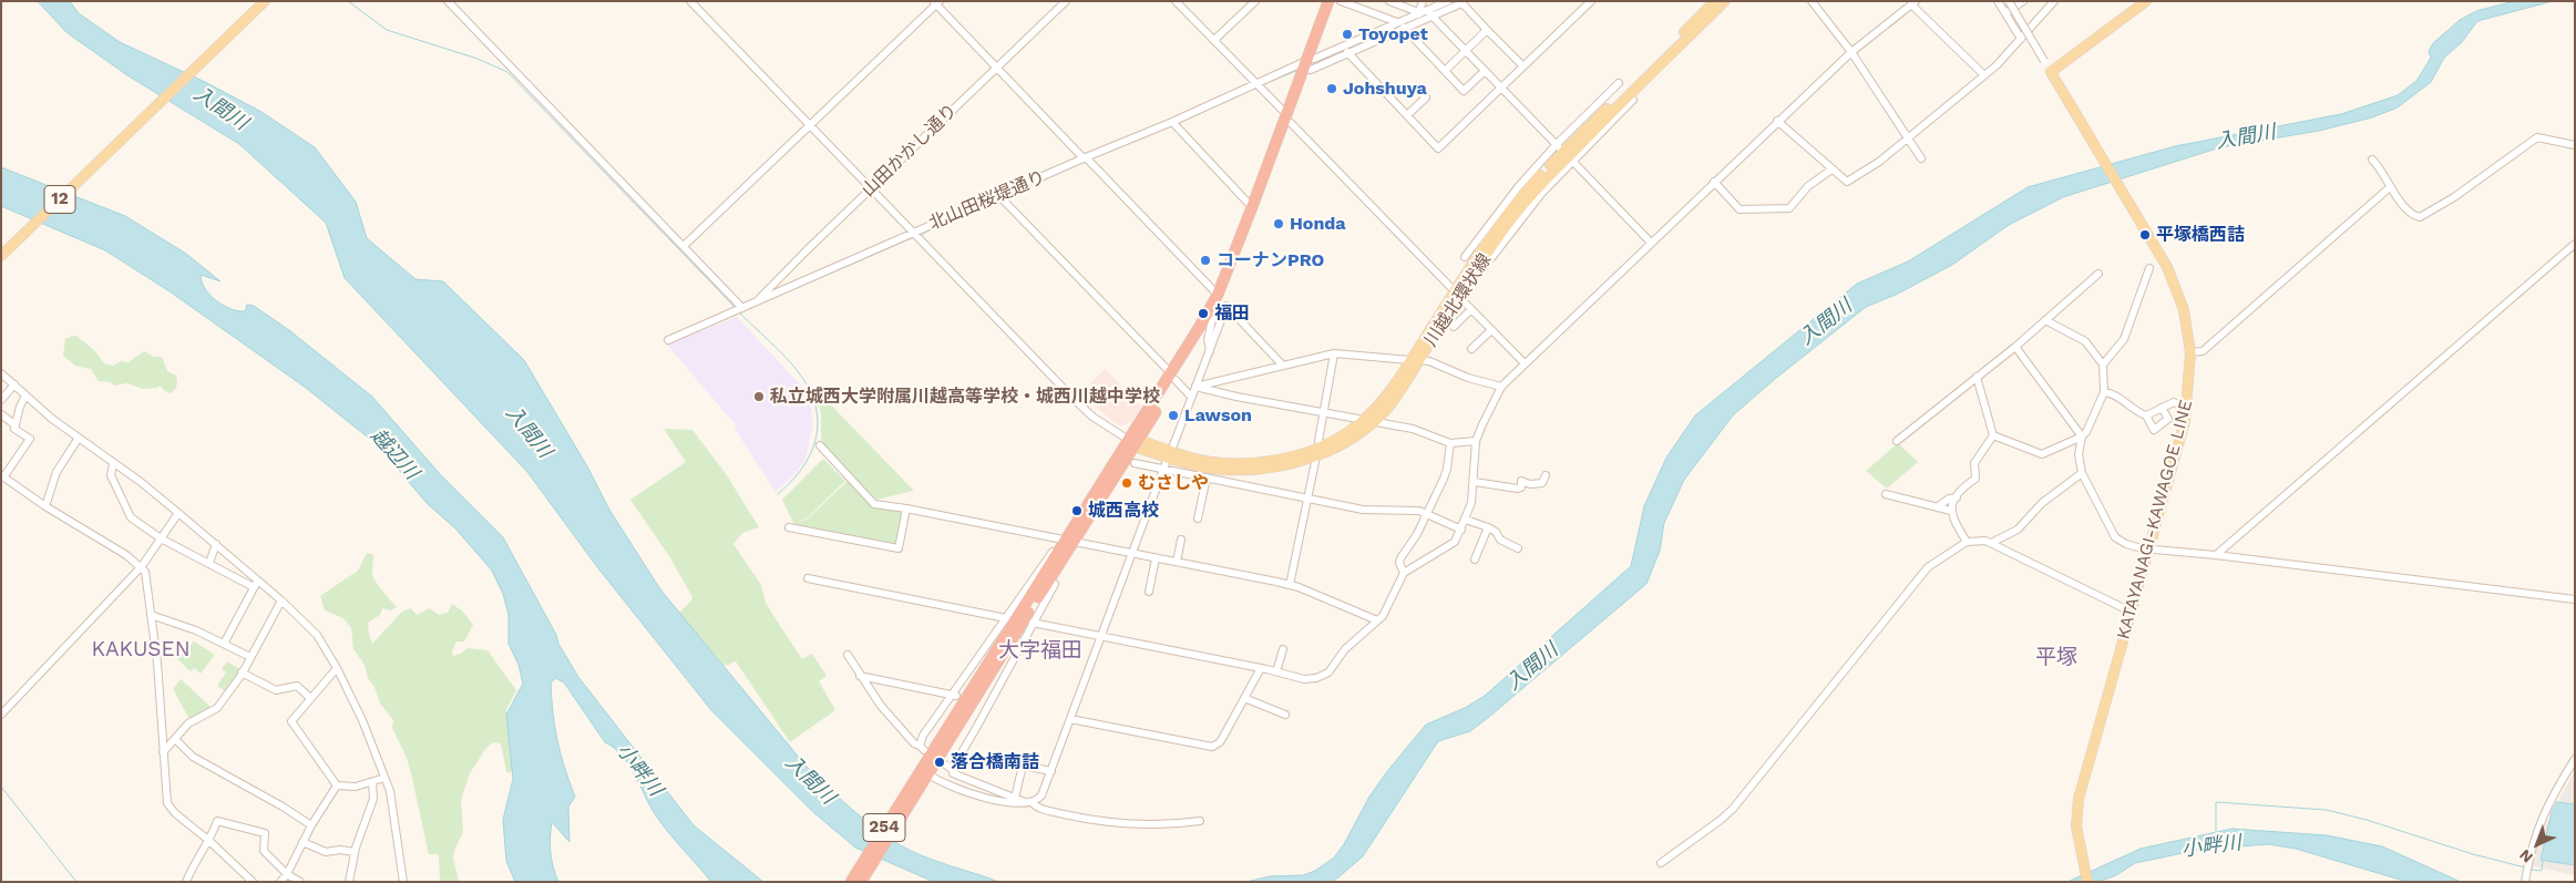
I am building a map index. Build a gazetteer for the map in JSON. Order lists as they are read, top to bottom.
{
  "streets": {
    "highway": ["254"],
    "main road": ["12", "川越北環状線", "KATAYANAGI-KAWAGOE LINE"],
    "street": ["山田かかし通り", "北山田桜堤通り"]
  },
  "crossings": [
    ["山田かかし通り", "北山田桜堤通り"],
    ["北山田桜堤通り", "254"],
    ["川越北環状線", "254"]
  ],
  "districts": ["KAKUSEN", "大字福田", "平塚"],
  "water": ["入間川", "越辺川", "小畔川"],
  "places": [
    "Toyopet",
    "Johshuya",
    "Honda",
    "平塚橋西詰",
    "コーナンPRO",
    "福田",
    "私立城西大学附属川越高等学校・城西川越中学校",
    "Lawson",
    "むさしや",
    "城西高校",
    "落合橋南詰"
  ],
  "north": "bottom left"
}
